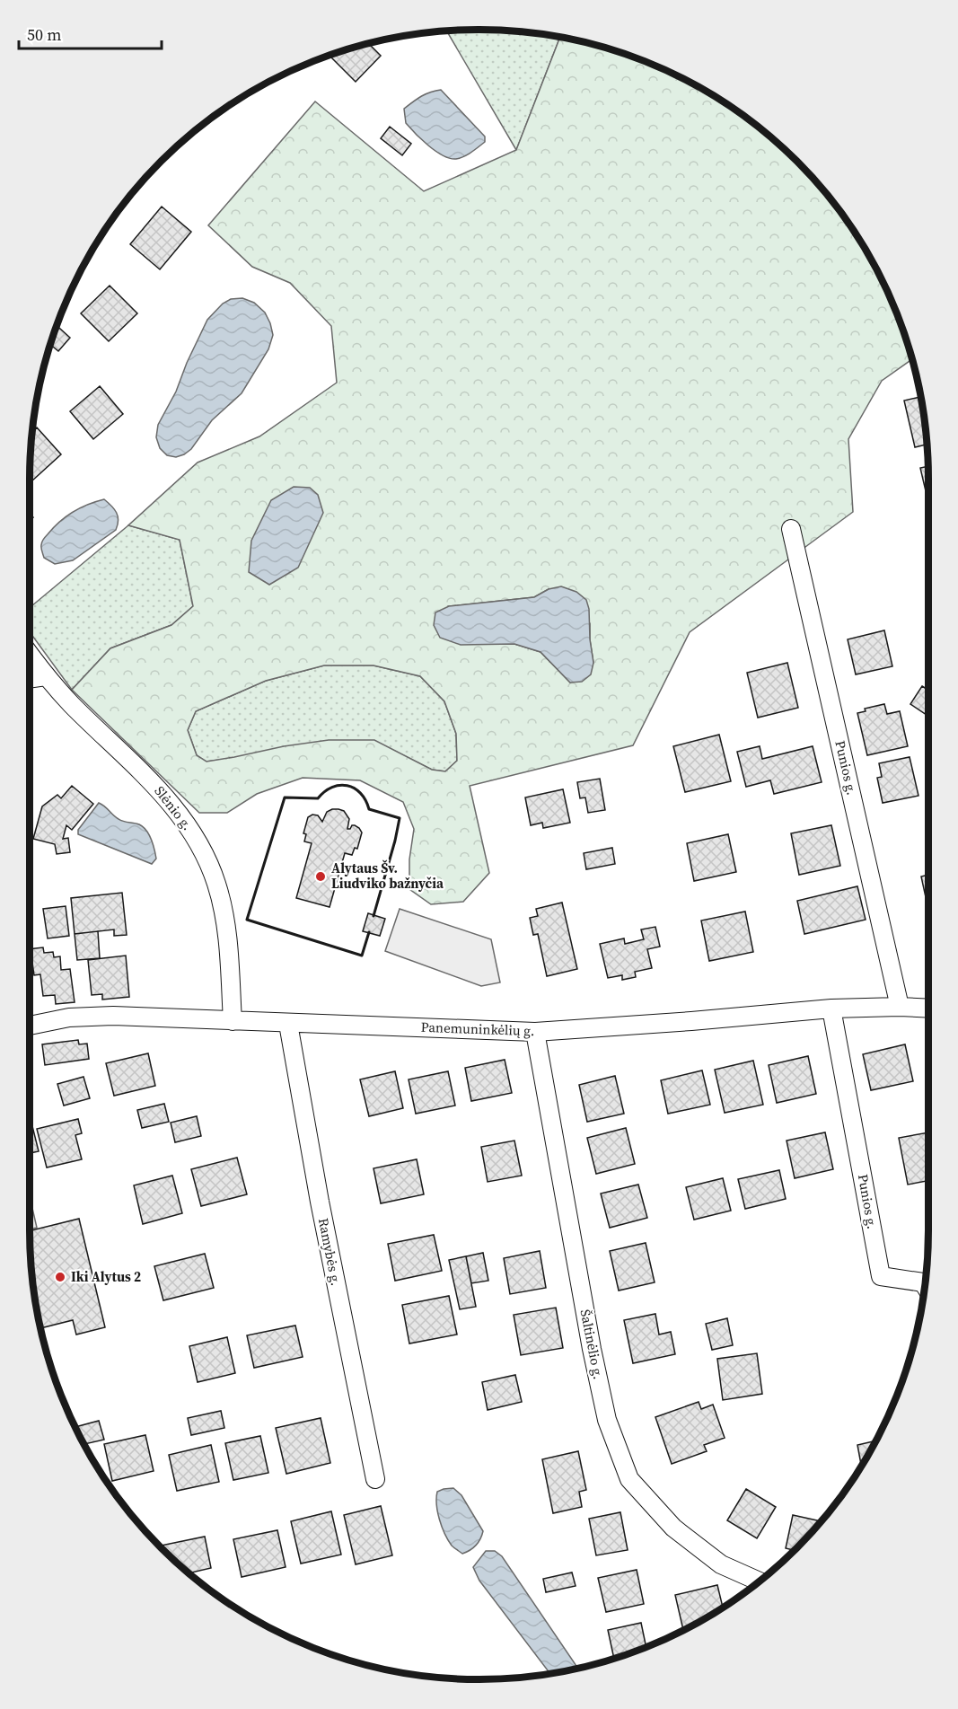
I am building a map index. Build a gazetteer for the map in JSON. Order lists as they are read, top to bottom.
{
  "streets": {
    "street": [
      "Punios g.",
      "Slėnio g.",
      "Panemuninkėlių g.",
      "Ramybės g.",
      "Šaltinėlio g."
    ]
  },
  "crossings": [
    ["Punios g.", "Panemuninkėlių g."],
    ["Slėnio g.", "Panemuninkėlių g."],
    ["Panemuninkėlių g.", "Ramybės g."],
    ["Panemuninkėlių g.", "Šaltinėlio g."]
  ],
  "places": ["Alytaus Šv. Liudviko bažnyčia", "Iki Alytus 2"],
  "scale_bar": "50 m"
}
